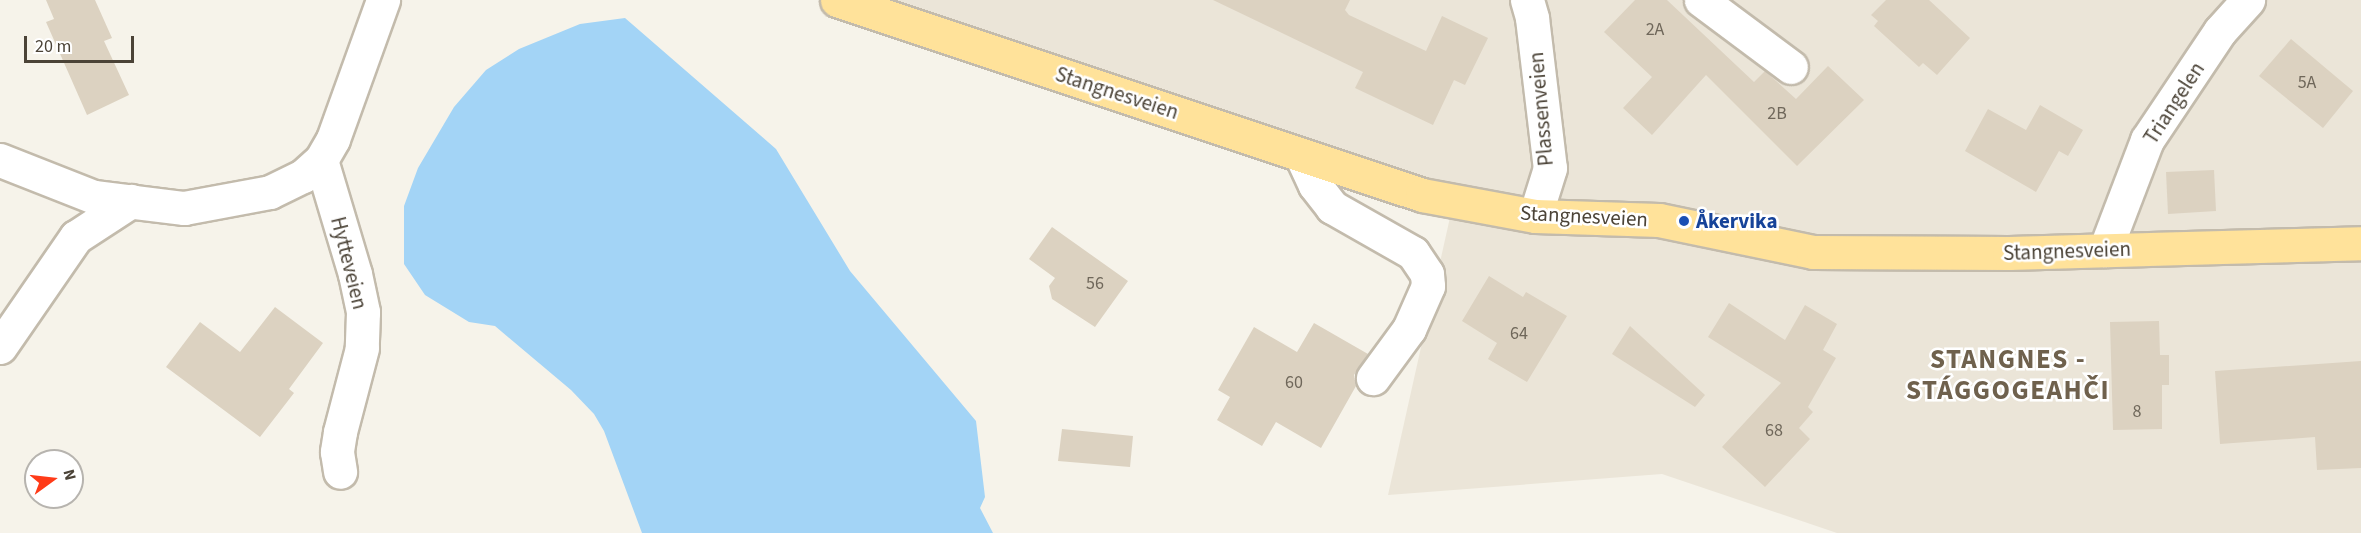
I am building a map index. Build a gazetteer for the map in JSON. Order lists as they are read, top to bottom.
{
  "streets": {
    "main road": ["Stangnesveien"],
    "street": ["Triangelen", "Plassenveien", "Hytteveien"]
  },
  "crossings": [
    ["Stangnesveien", "Triangelen"],
    ["Stangnesveien", "Plassenveien"]
  ],
  "districts": ["STANGNES - STÁGGOGEAHČI"],
  "places": ["Åkervika"],
  "house_numbers": [
    "2A",
    "5A",
    "2B",
    "56",
    "64",
    "60",
    "8",
    "68"
  ],
  "scale_bar": "20 m",
  "north": "right"
}
